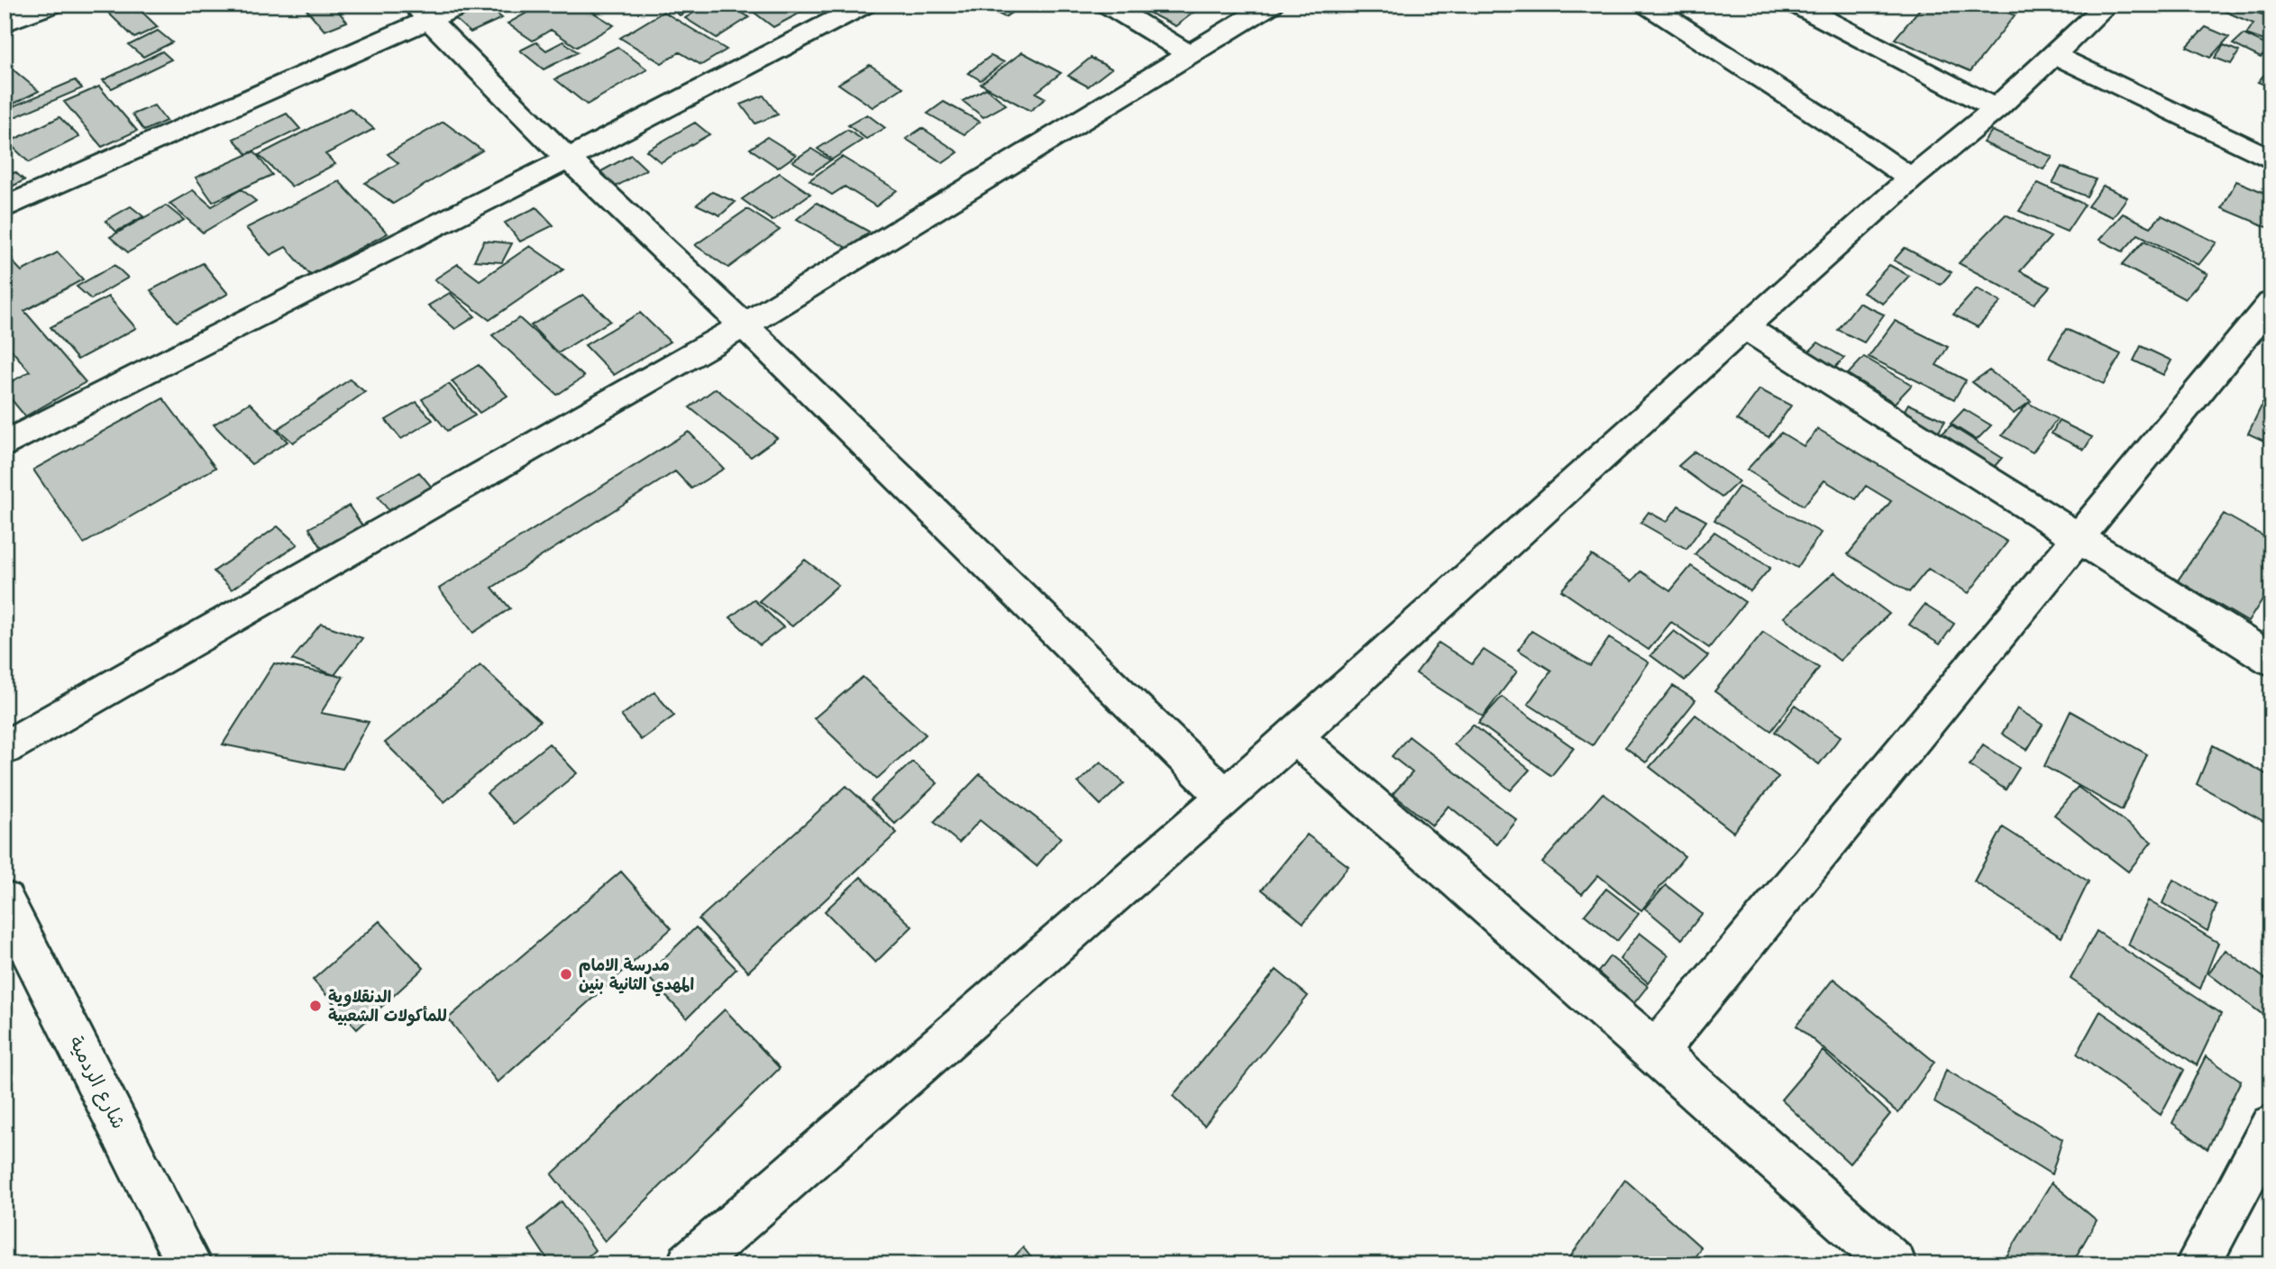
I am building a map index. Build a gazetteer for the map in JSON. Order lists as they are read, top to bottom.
{
  "streets": {
    "street": ["شارع الردمية"]
  },
  "places": ["مدرسة الامام المهدي الثانية بنين", "الدنقلاوية للمأكولات الشعبية"]
}
